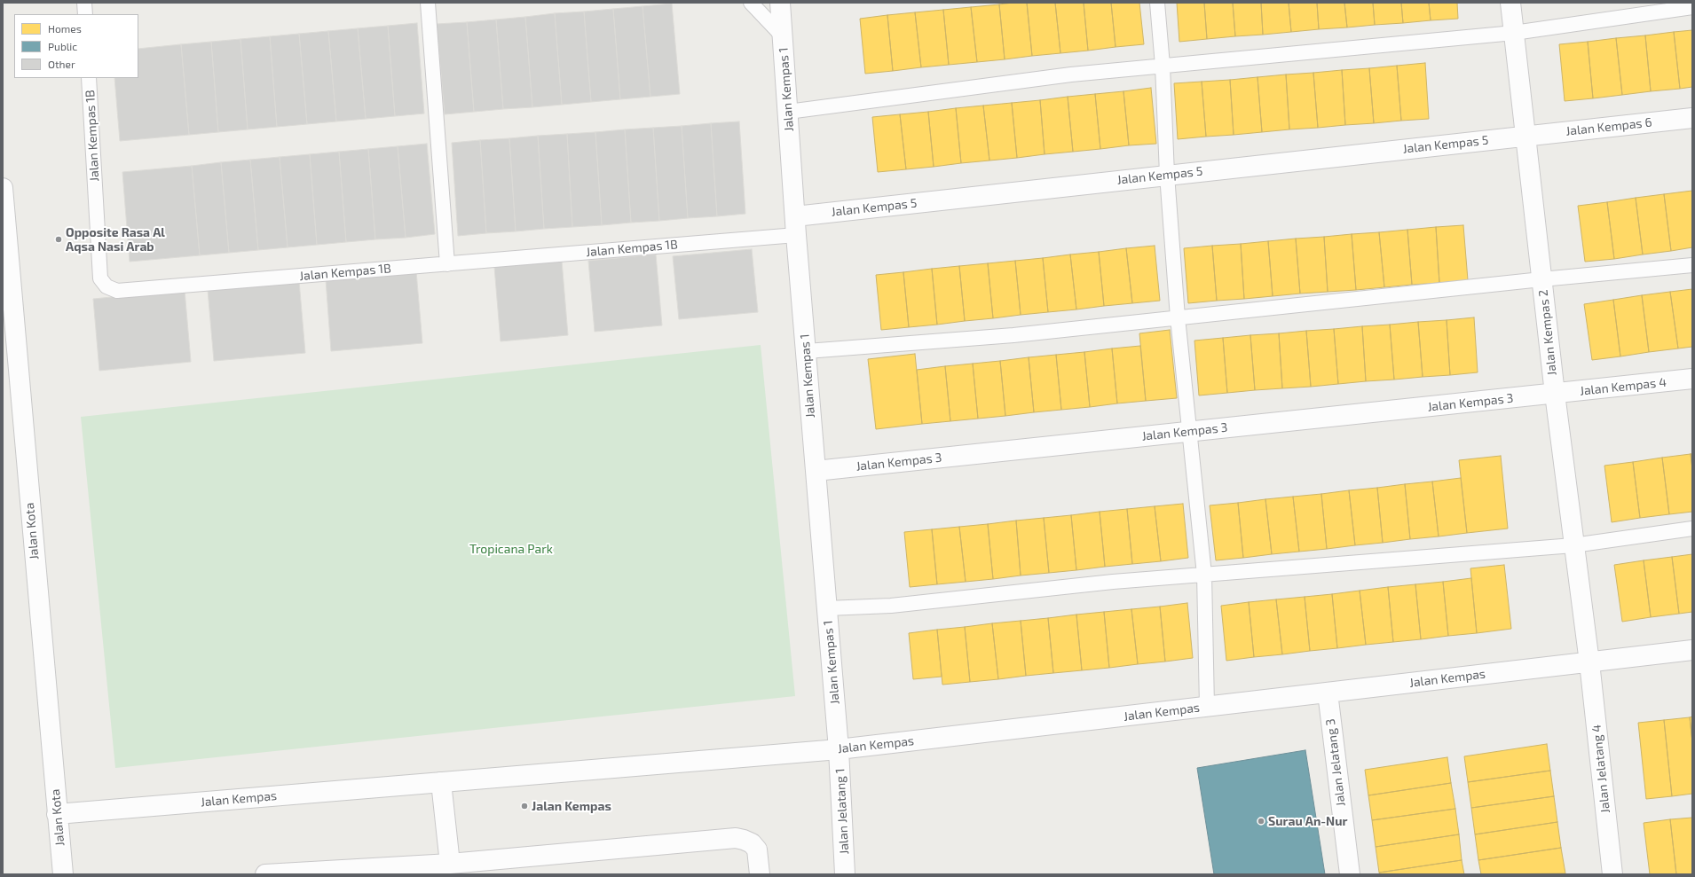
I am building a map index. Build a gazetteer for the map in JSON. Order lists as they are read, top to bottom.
{
  "streets": {
    "street": [
      "Jalan Kempas 1",
      "Jalan Kempas 6",
      "Jalan Kempas 5",
      "Jalan Kempas 2",
      "Jalan Kempas 4",
      "Jalan Kempas 3",
      "Jalan Kota",
      "Jalan Kempas",
      "Jalan Jelatang 3",
      "Jalan Jelatang 4",
      "Jalan Jelatang 1"
    ],
    "lane": ["Jalan Kempas 1B"]
  },
  "crossings": [
    ["Jalan Kempas 1", "Jalan Kempas 1B"],
    ["Jalan Kempas 1", "Jalan Kempas 5"],
    ["Jalan Kempas 1", "Jalan Kempas 3"],
    ["Jalan Kempas 1", "Jalan Kempas"],
    ["Jalan Kempas 1", "Jalan Jelatang 1"],
    ["Jalan Kempas 6", "Jalan Kempas 5"],
    ["Jalan Kempas 6", "Jalan Kempas 2"],
    ["Jalan Kempas 1B", "Jalan Kempas 5"],
    ["Jalan Kempas 5", "Jalan Kempas 2"],
    ["Jalan Kempas 2", "Jalan Kempas 4"],
    ["Jalan Kempas 2", "Jalan Kempas 3"],
    ["Jalan Kempas 2", "Jalan Kempas"],
    ["Jalan Kempas 2", "Jalan Jelatang 4"],
    ["Jalan Kempas 4", "Jalan Kempas 3"],
    ["Jalan Kota", "Jalan Kempas"],
    ["Jalan Kempas", "Jalan Jelatang 3"],
    ["Jalan Kempas", "Jalan Jelatang 4"],
    ["Jalan Kempas", "Jalan Jelatang 1"]
  ],
  "parks": ["Tropicana Park"],
  "places": ["Opposite Rasa Al Aqsa Nasi Arab", "Jalan Kempas", "Surau An-Nur"],
  "legend": ["Homes", "Public", "Other"]
}
